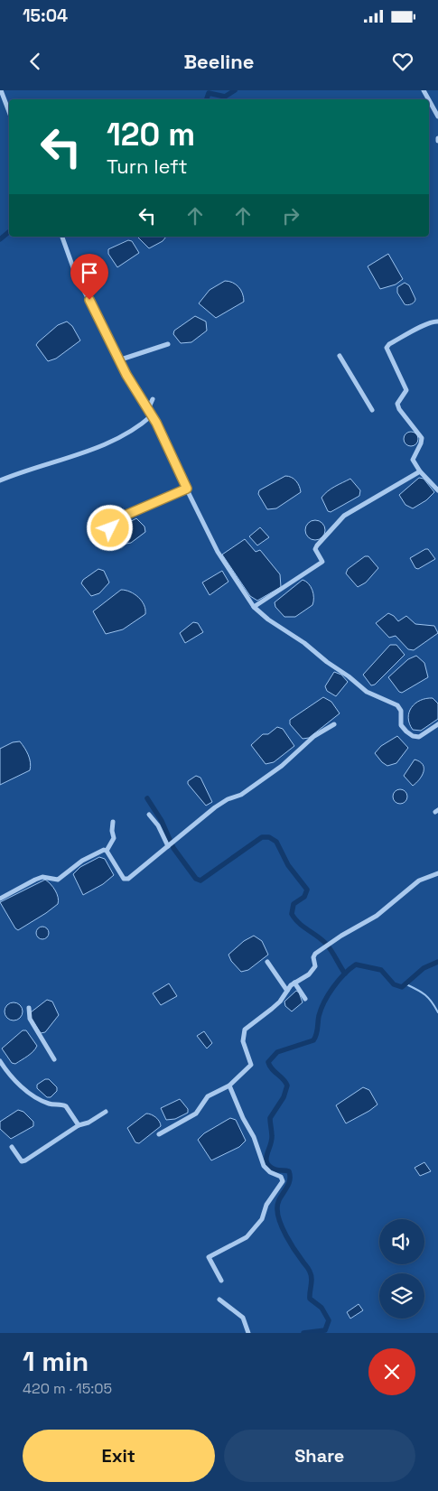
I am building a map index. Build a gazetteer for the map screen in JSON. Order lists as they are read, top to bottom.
{
  "page": {
    "status": "15:04",
    "header": "Beeline",
    "turn": ["120 m", "Turn left"],
    "heading": ["1 min", "420 m · 15:05"],
    "buttons": ["Exit", "Share"]
  }
}
